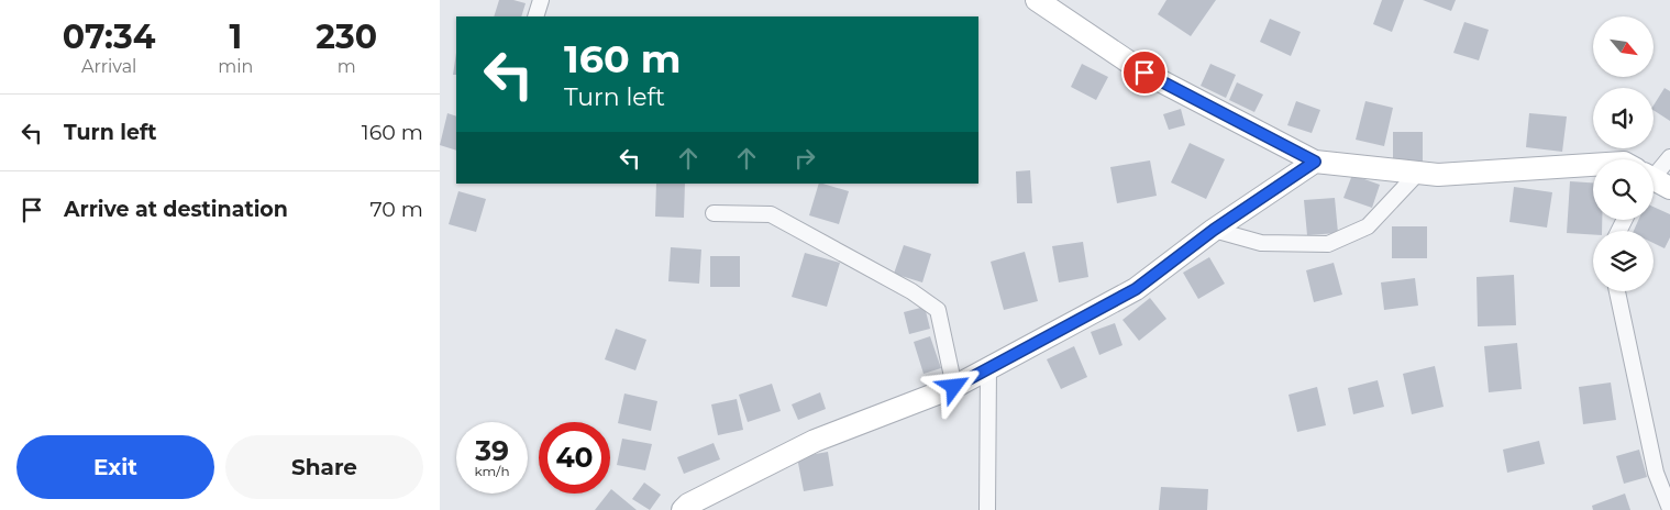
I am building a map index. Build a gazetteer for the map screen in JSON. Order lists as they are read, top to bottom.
{
  "north": "bottom right",
  "page": {
    "eta": [
      "07:34",
      "Arrival",
      "1",
      "min",
      "230",
      "m"
    ],
    "turn": ["160 m", "Turn left"],
    "list": [
      {
        "name": "Turn left",
        "value": "160 m"
      },
      {
        "name": "Arrive at destination",
        "value": "70 m"
      }
    ],
    "speed": "39 km/h",
    "limit": "40",
    "buttons": ["Exit", "Share"]
  }
}
